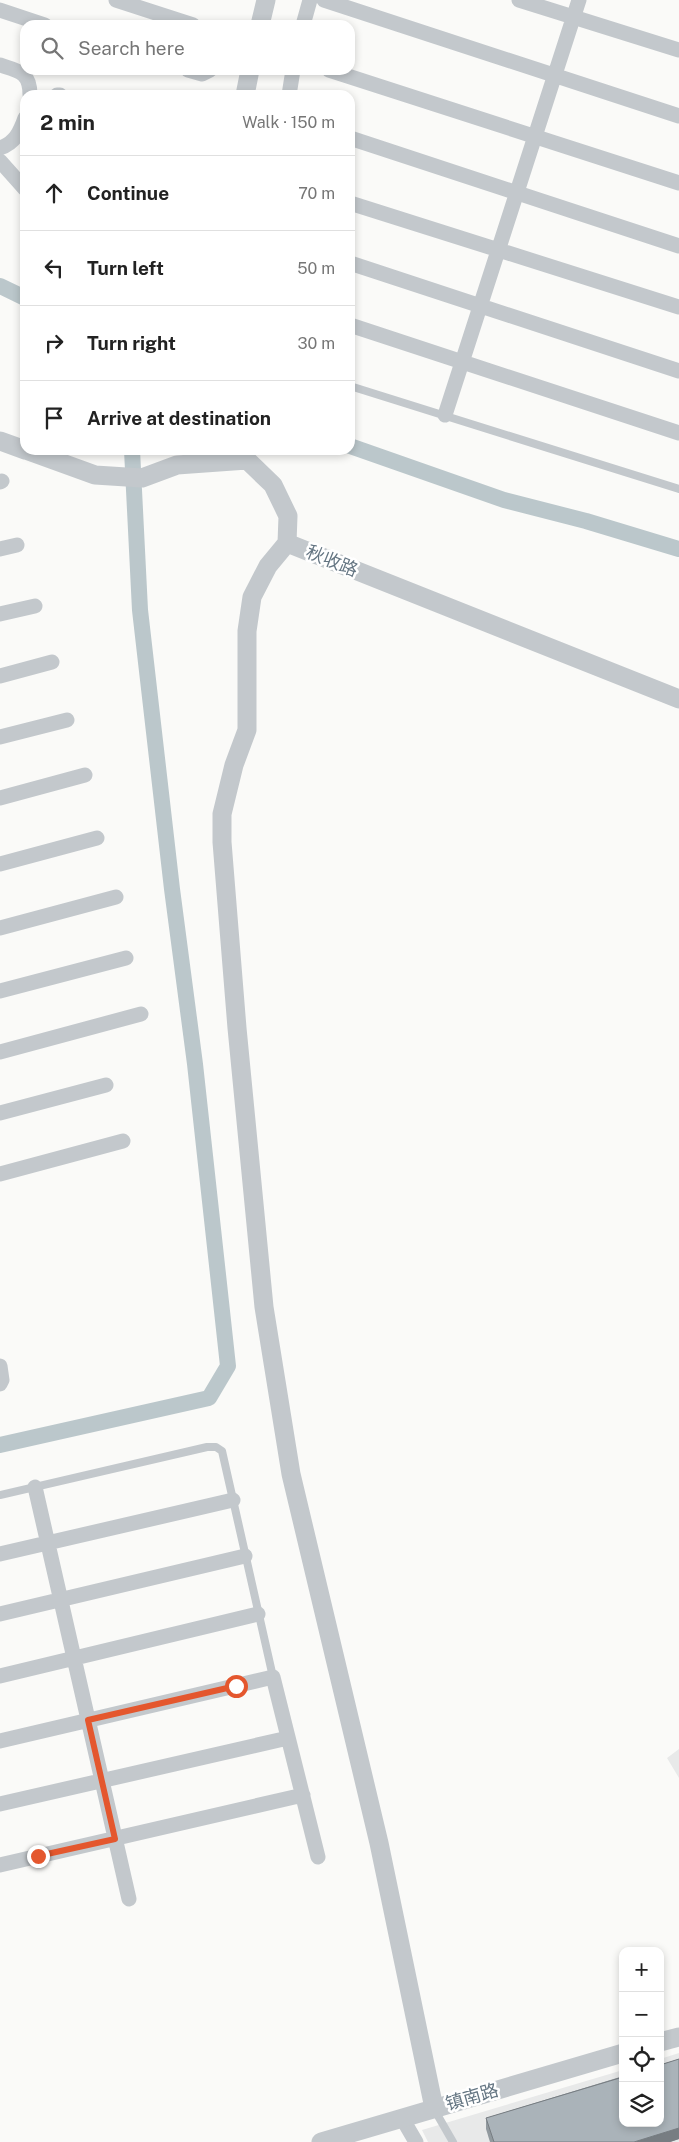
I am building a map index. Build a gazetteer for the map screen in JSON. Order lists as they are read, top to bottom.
{
  "streets": {
    "street": ["秋收路", "镇南路"]
  },
  "page": {
    "search": "Search here",
    "heading": ["2 min", "Walk · 150 m"],
    "list": [
      ["Continue", "70 m"],
      ["Turn left", "50 m"],
      ["Turn right", "30 m"],
      "Arrive at destination"
    ],
    "map_buttons": ["+", "−"]
  }
}
